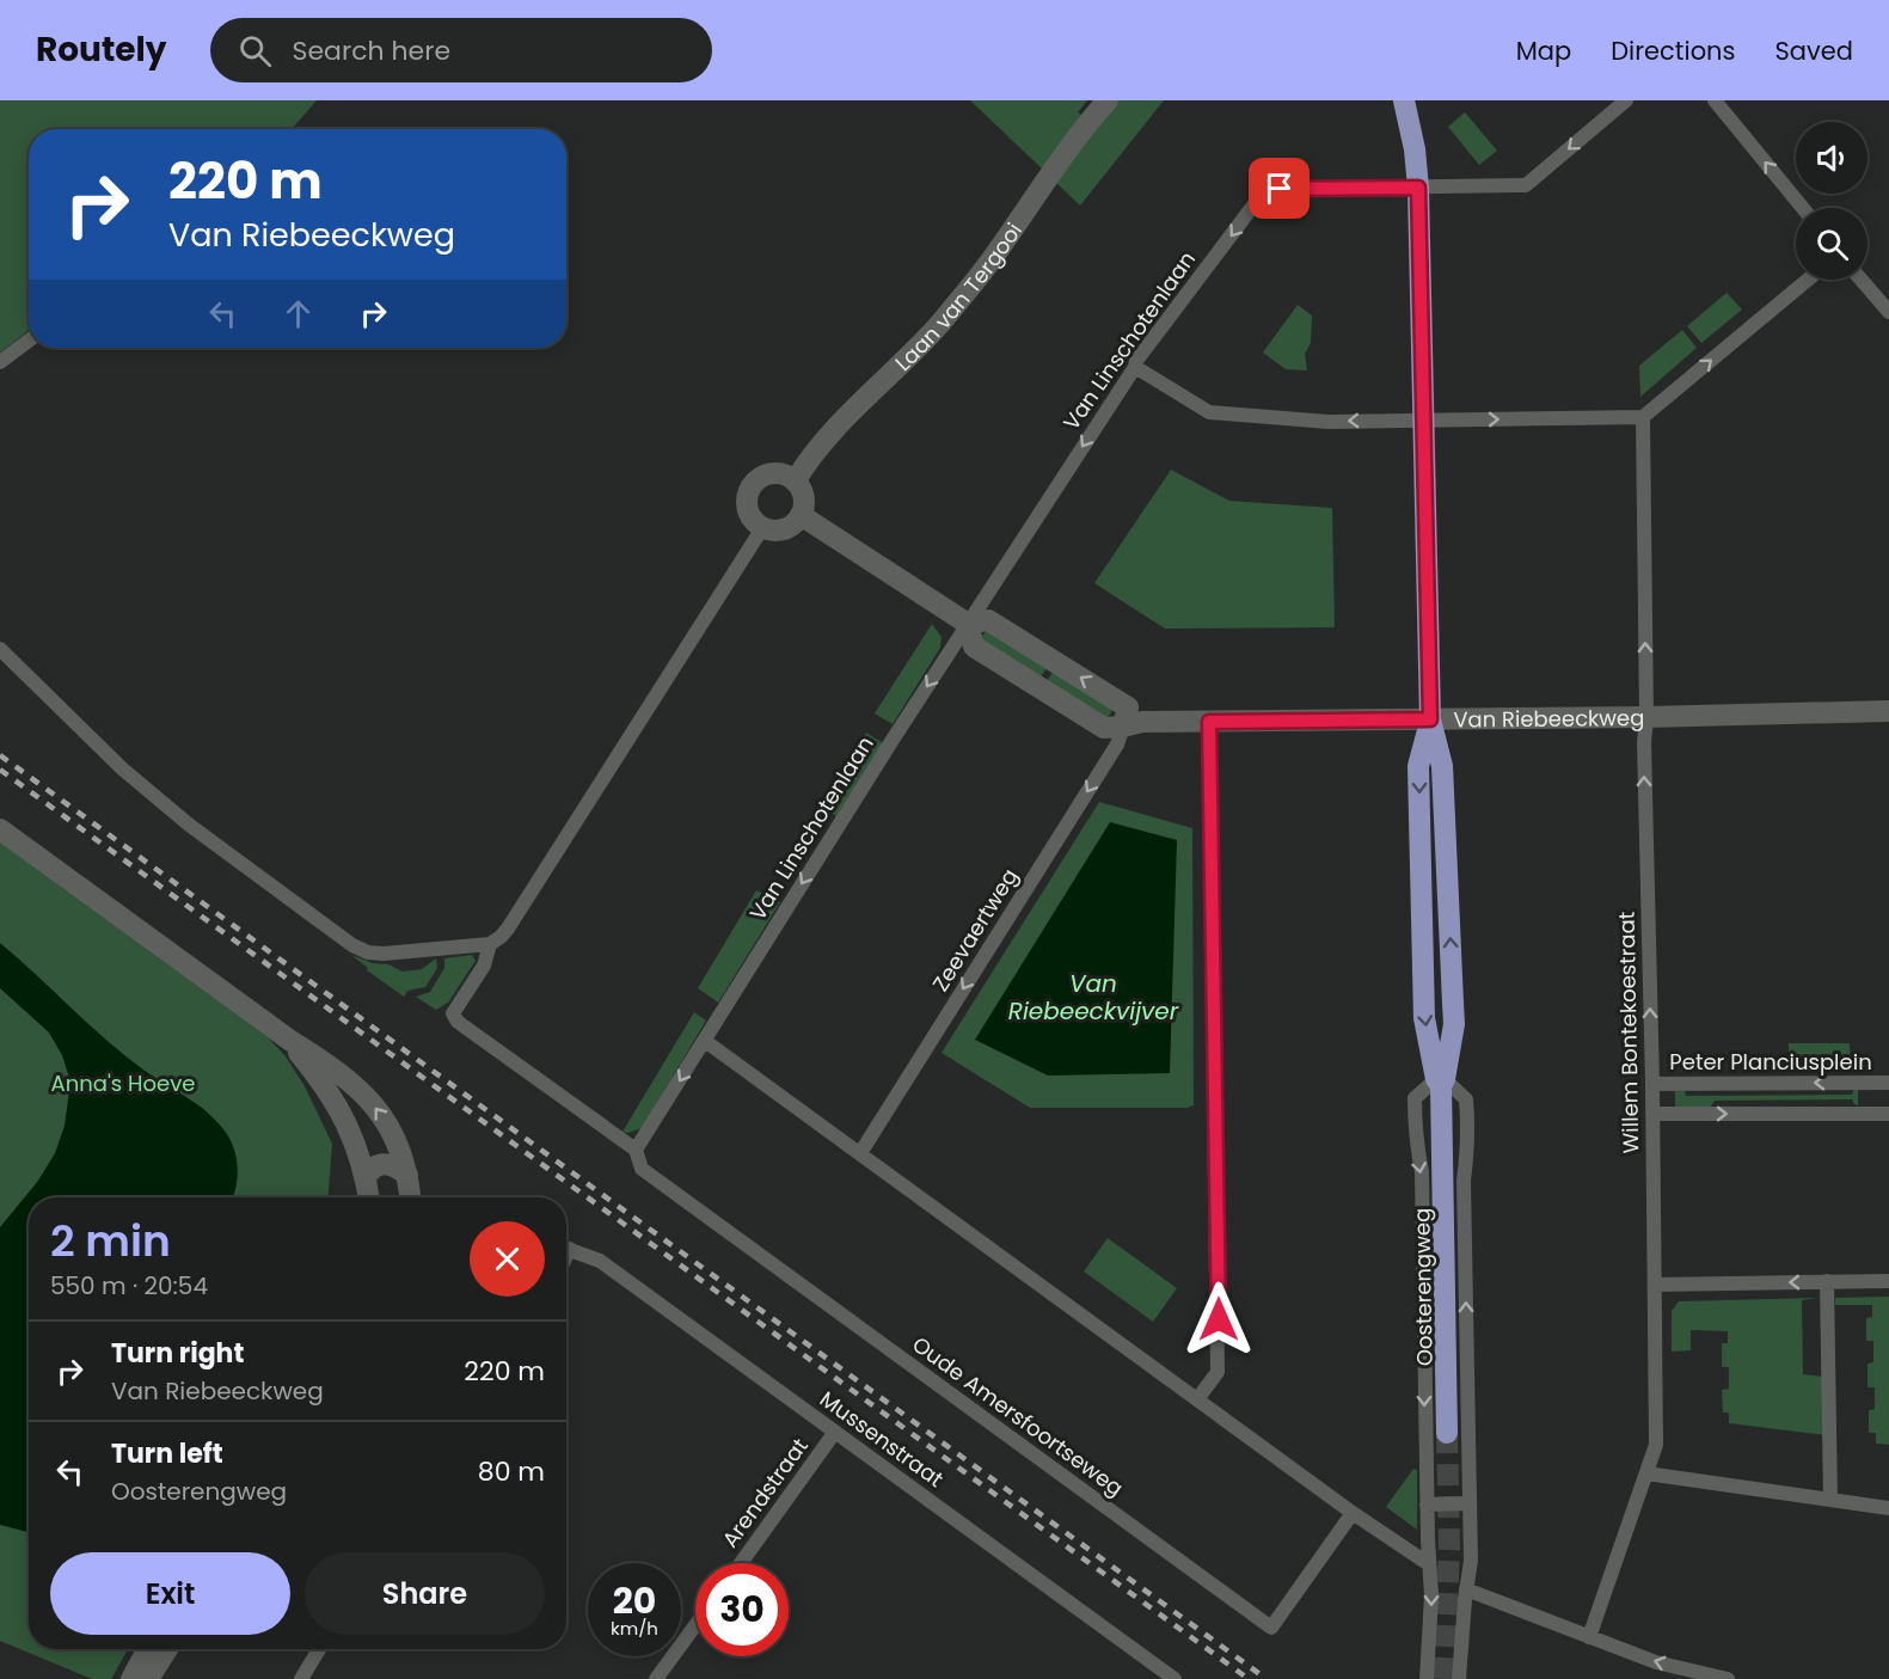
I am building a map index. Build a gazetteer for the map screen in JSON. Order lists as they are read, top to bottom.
{
  "streets": {
    "main road": ["Oosterengweg"],
    "street": [
      "Laan van Tergooi",
      "Van Linschotenlaan",
      "Van Riebeeckweg",
      "Zeevaertweg",
      "Willem Bontekoestraat",
      "Peter Planciusplein",
      "Oude Amersfoortseweg",
      "Mussenstraat",
      "Arendstraat"
    ]
  },
  "crossings": [
    ["Laan van Tergooi", "Van Riebeeckweg"],
    ["Van Linschotenlaan", "Van Riebeeckweg"],
    ["Van Linschotenlaan", "Oosterengweg"],
    ["Van Linschotenlaan", "Oude Amersfoortseweg"],
    ["Van Riebeeckweg", "Zeevaertweg"],
    ["Van Riebeeckweg", "Willem Bontekoestraat"],
    ["Van Riebeeckweg", "Oosterengweg"],
    ["Willem Bontekoestraat", "Peter Planciusplein"],
    ["Mussenstraat", "Arendstraat"]
  ],
  "one_way": ["Van Linschotenlaan", "Zeevaertweg", "Willem Bontekoestraat"],
  "water": ["Van Riebeeckvijver"],
  "parks": ["Anna's Hoeve"],
  "page": {
    "header": "Routely",
    "search": "Search here",
    "nav": ["Map", "Directions", "Saved"],
    "turn": ["220 m", "Van Riebeeckweg"],
    "heading": ["2 min", "550 m · 20:54"],
    "list": [
      {
        "name": "Turn right",
        "note": "Van Riebeeckweg",
        "value": "220 m"
      },
      {
        "name": "Turn left",
        "note": "Oosterengweg",
        "value": "80 m"
      }
    ],
    "buttons": ["Exit", "Share"],
    "speed": "20 km/h",
    "limit": "30"
  }
}
